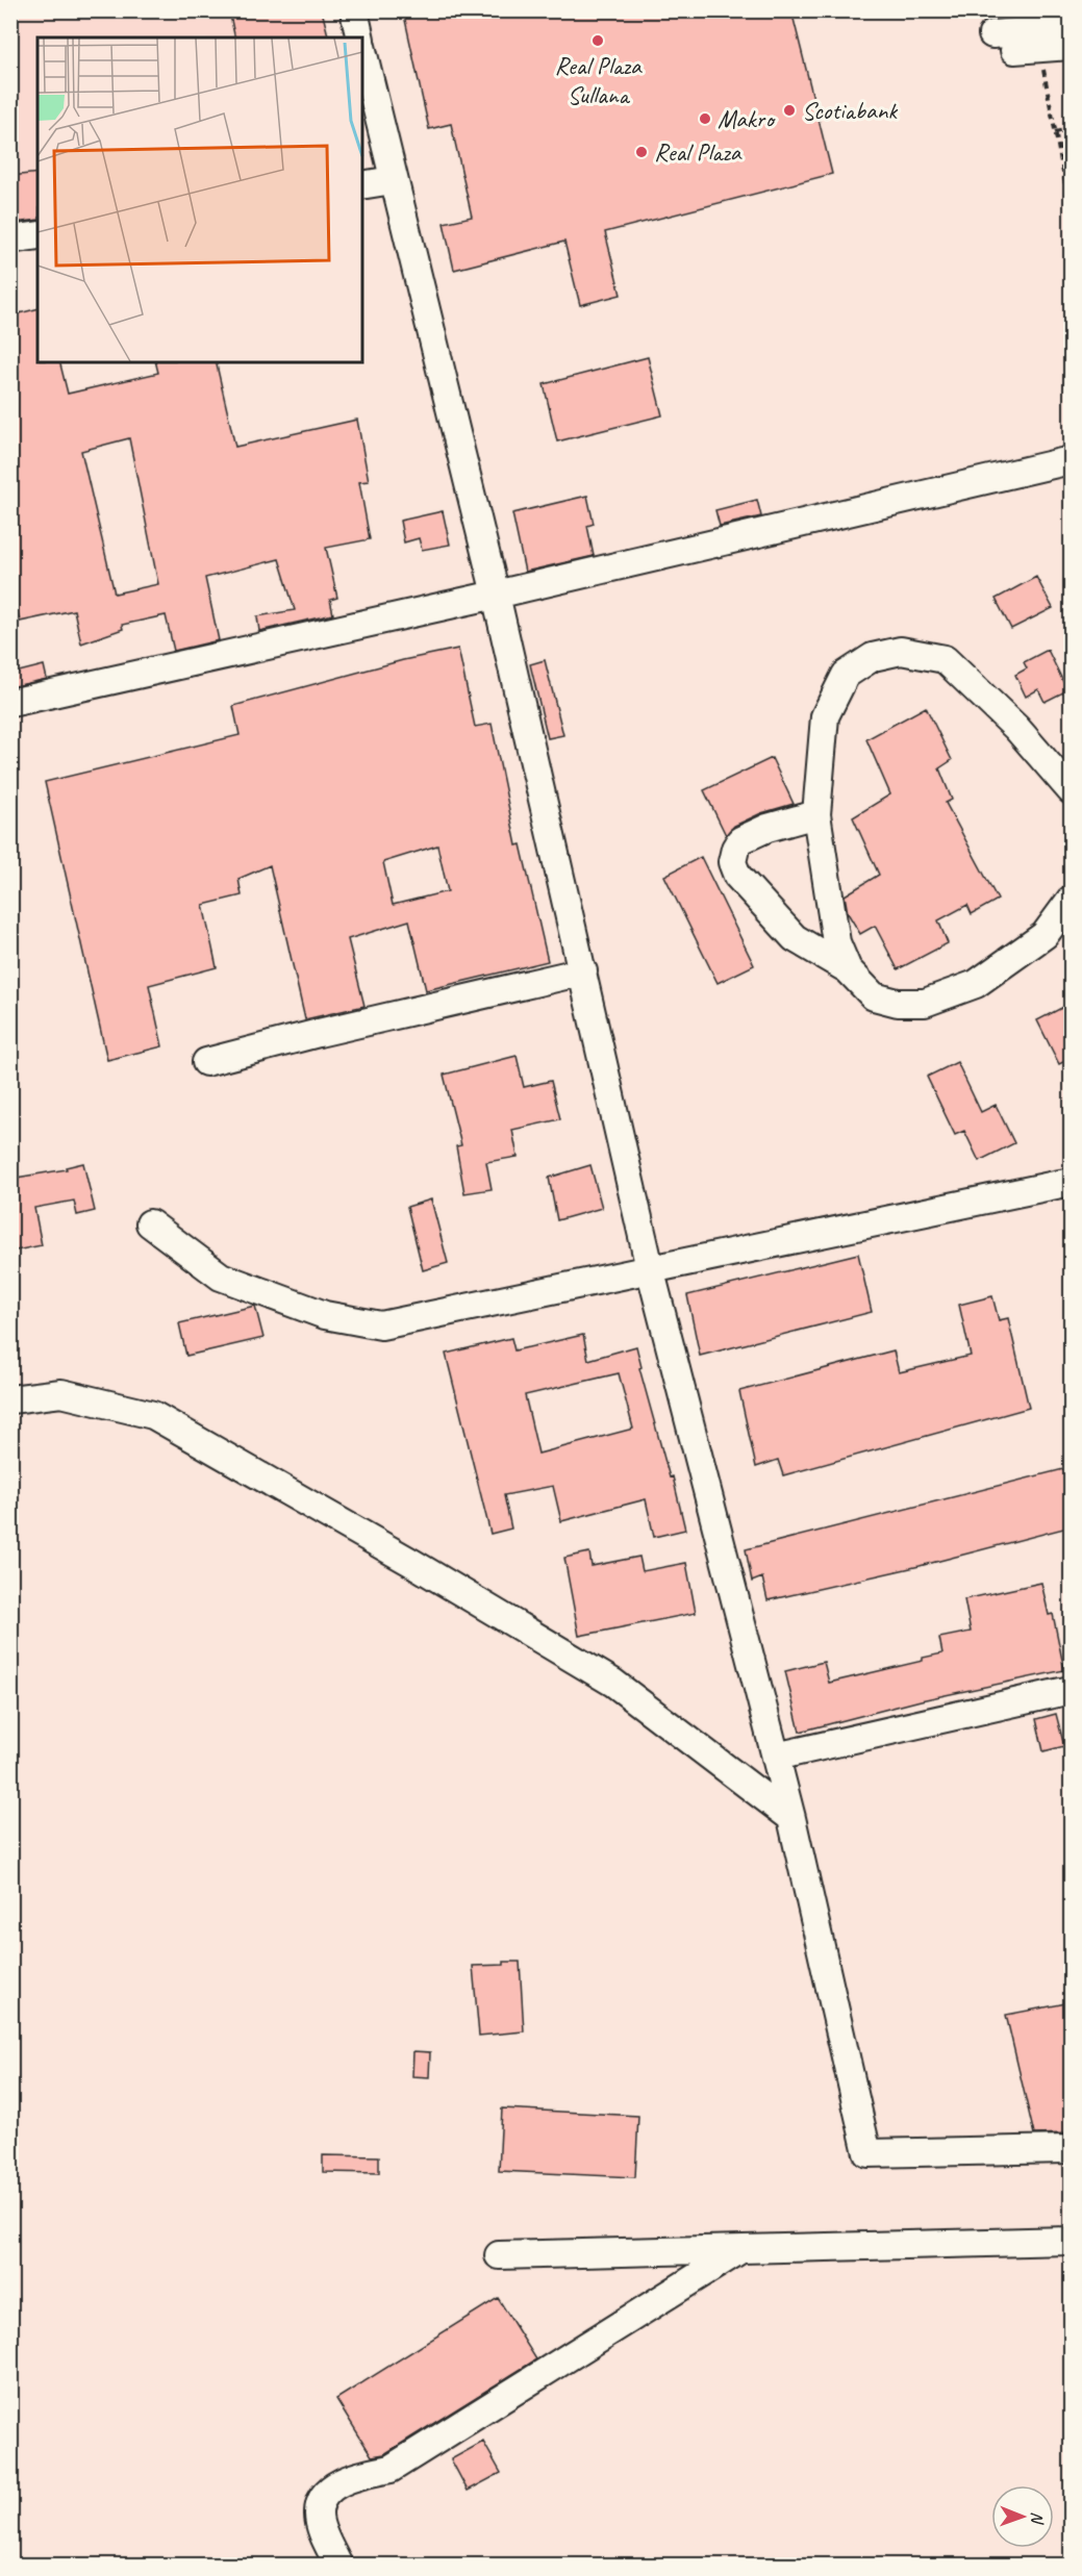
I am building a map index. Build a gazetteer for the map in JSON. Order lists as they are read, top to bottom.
{
  "places": [
    "Real Plaza Sullana",
    "Scotiabank",
    "Makro",
    "Real Plaza"
  ],
  "north": "right"
}
